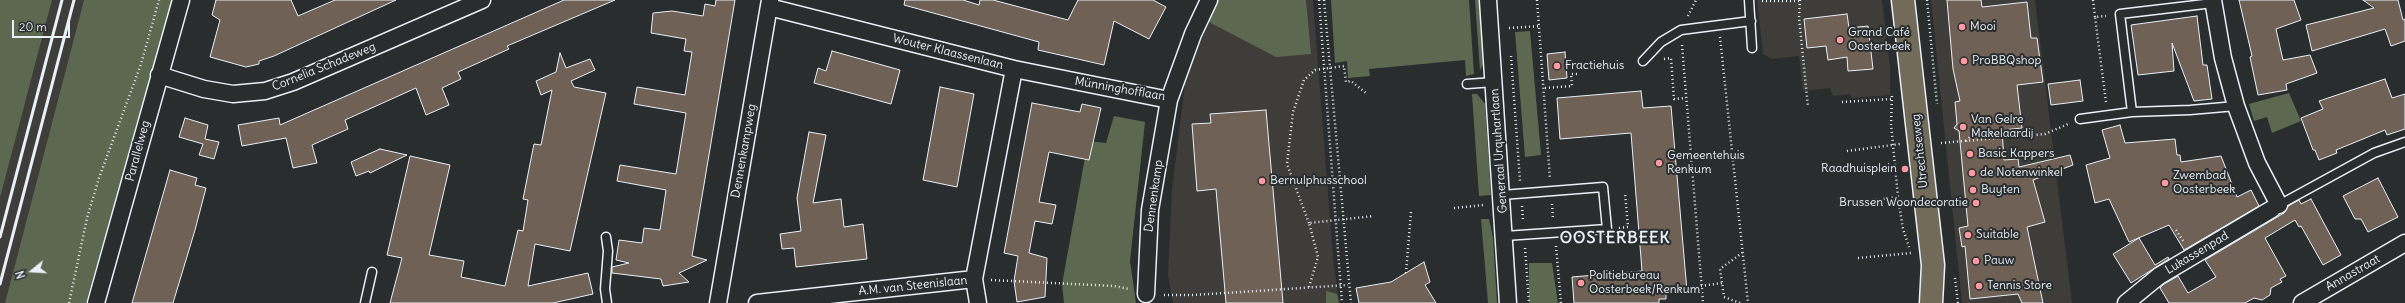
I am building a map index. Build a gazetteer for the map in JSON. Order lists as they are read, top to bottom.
{
  "streets": {
    "main road": ["Utrechtseweg"],
    "street": [
      "Wouter Klaassenlaan",
      "Cornelia Schadeweg",
      "Münninghofflaan",
      "Parallelweg",
      "Dennenkampweg",
      "Generaal Urquhartlaan",
      "Dennenkamp",
      "Lukassenpad",
      "Annastraat",
      "A.M. van Steenislaan"
    ]
  },
  "crossings": [
    ["Wouter Klaassenlaan", "Münninghofflaan"],
    ["Wouter Klaassenlaan", "Dennenkampweg"],
    ["Wouter Klaassenlaan", "A.M. van Steenislaan"],
    ["Cornelia Schadeweg", "Parallelweg"],
    ["Münninghofflaan", "Dennenkamp"]
  ],
  "districts": ["OOSTERBEEK"],
  "places": [
    "Mooi",
    "Grand Café Oosterbeek",
    "ProBBQshop",
    "Fractiehuis",
    "Van Gelre Makelaardij",
    "Basic Kappers",
    "Gemeentehuis Renkum",
    "Raadhuisplein",
    "de Notenwinkel",
    "Bernulphusschool",
    "Zwembad Oosterbeek",
    "Buyten",
    "Brussen Woondecoratie",
    "Suitable",
    "Pauw",
    "Politiebureau Oosterbeek/Renkum",
    "Tennis Store"
  ],
  "scale_bar": "20 m",
  "north": "left"
}
